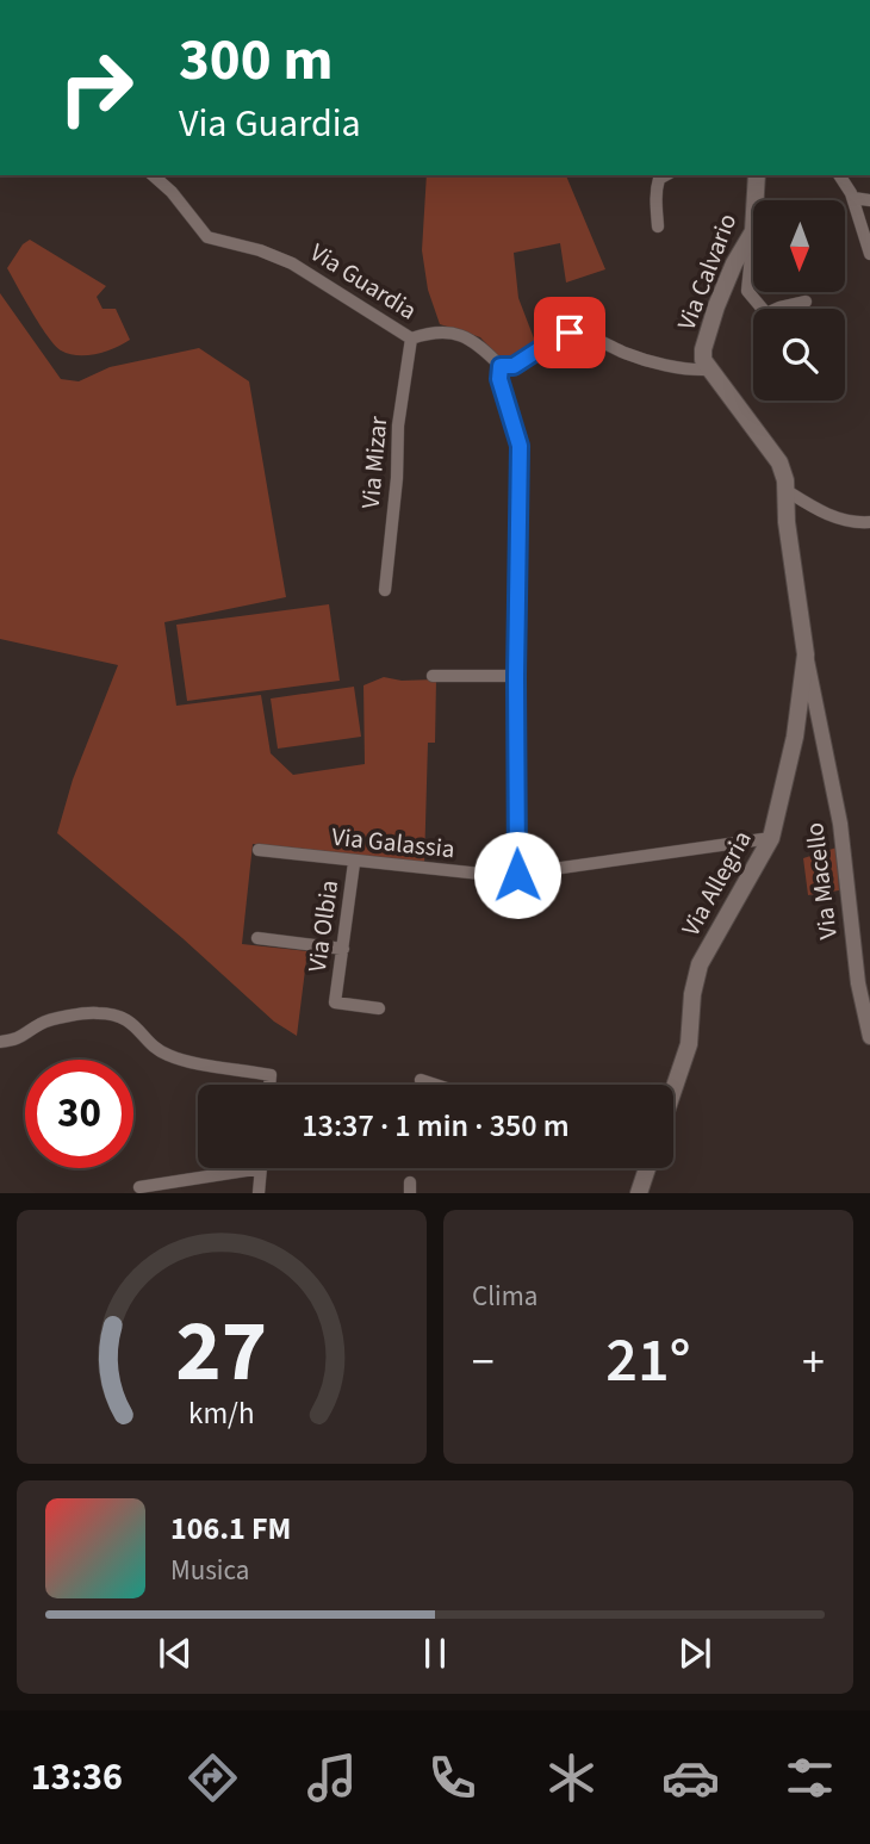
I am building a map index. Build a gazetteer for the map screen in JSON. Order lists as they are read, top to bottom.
{
  "streets": {
    "main road": ["Via Calvario", "Via Macello", "Via Allegria"],
    "street": [
      "Via Guardia",
      "Via Mizar",
      "Via Galassia",
      "Via Olbia"
    ]
  },
  "crossings": [
    ["Via Calvario", "Via Macello"],
    ["Via Guardia", "Via Mizar"],
    ["Via Galassia", "Via Allegria"],
    ["Via Galassia", "Via Olbia"],
    ["Via Macello", "Via Allegria"]
  ],
  "north": "bottom",
  "page": {
    "turn": ["300 m", "Via Guardia"],
    "limit": "30",
    "trip": "13:37 · 1 min · 350 m",
    "tile": "Clima",
    "heat": ["−", "21°", "+"],
    "song": ["106.1 FM", "Musica"],
    "tabs": "13:36",
    "gauge": ["27", "km/h"]
  }
}
